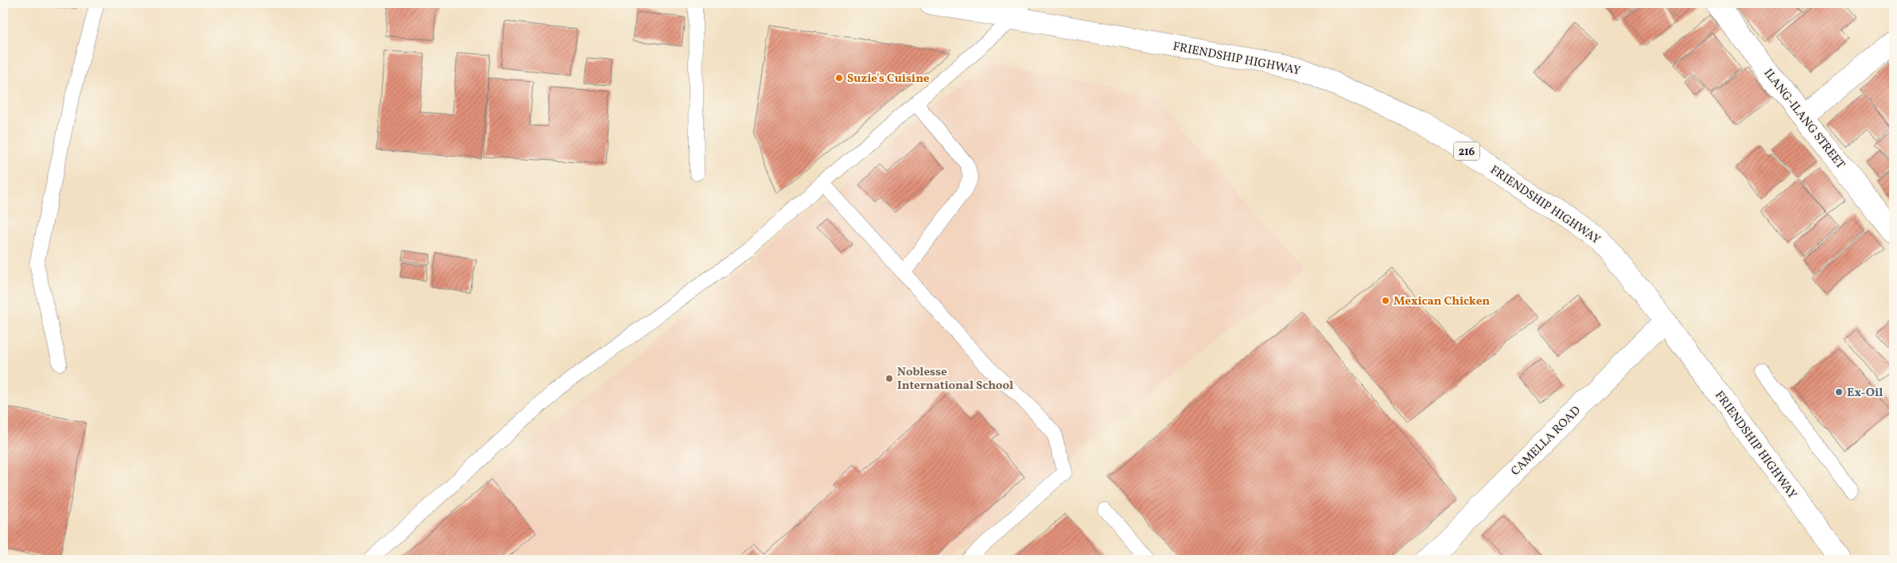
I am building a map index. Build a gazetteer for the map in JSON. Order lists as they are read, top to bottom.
{
  "streets": {
    "main road": [
      "FRIENDSHIP HIGHWAY",
      "ILANG-ILANG STREET",
      "216",
      "CAMELLA ROAD"
    ]
  },
  "crossings": [
    ["FRIENDSHIP HIGHWAY", "CAMELLA ROAD"]
  ],
  "places": [
    "Suzie's Cuisine",
    "Mexican Chicken",
    "Noblesse International School",
    "Ex-Oil"
  ]
}
